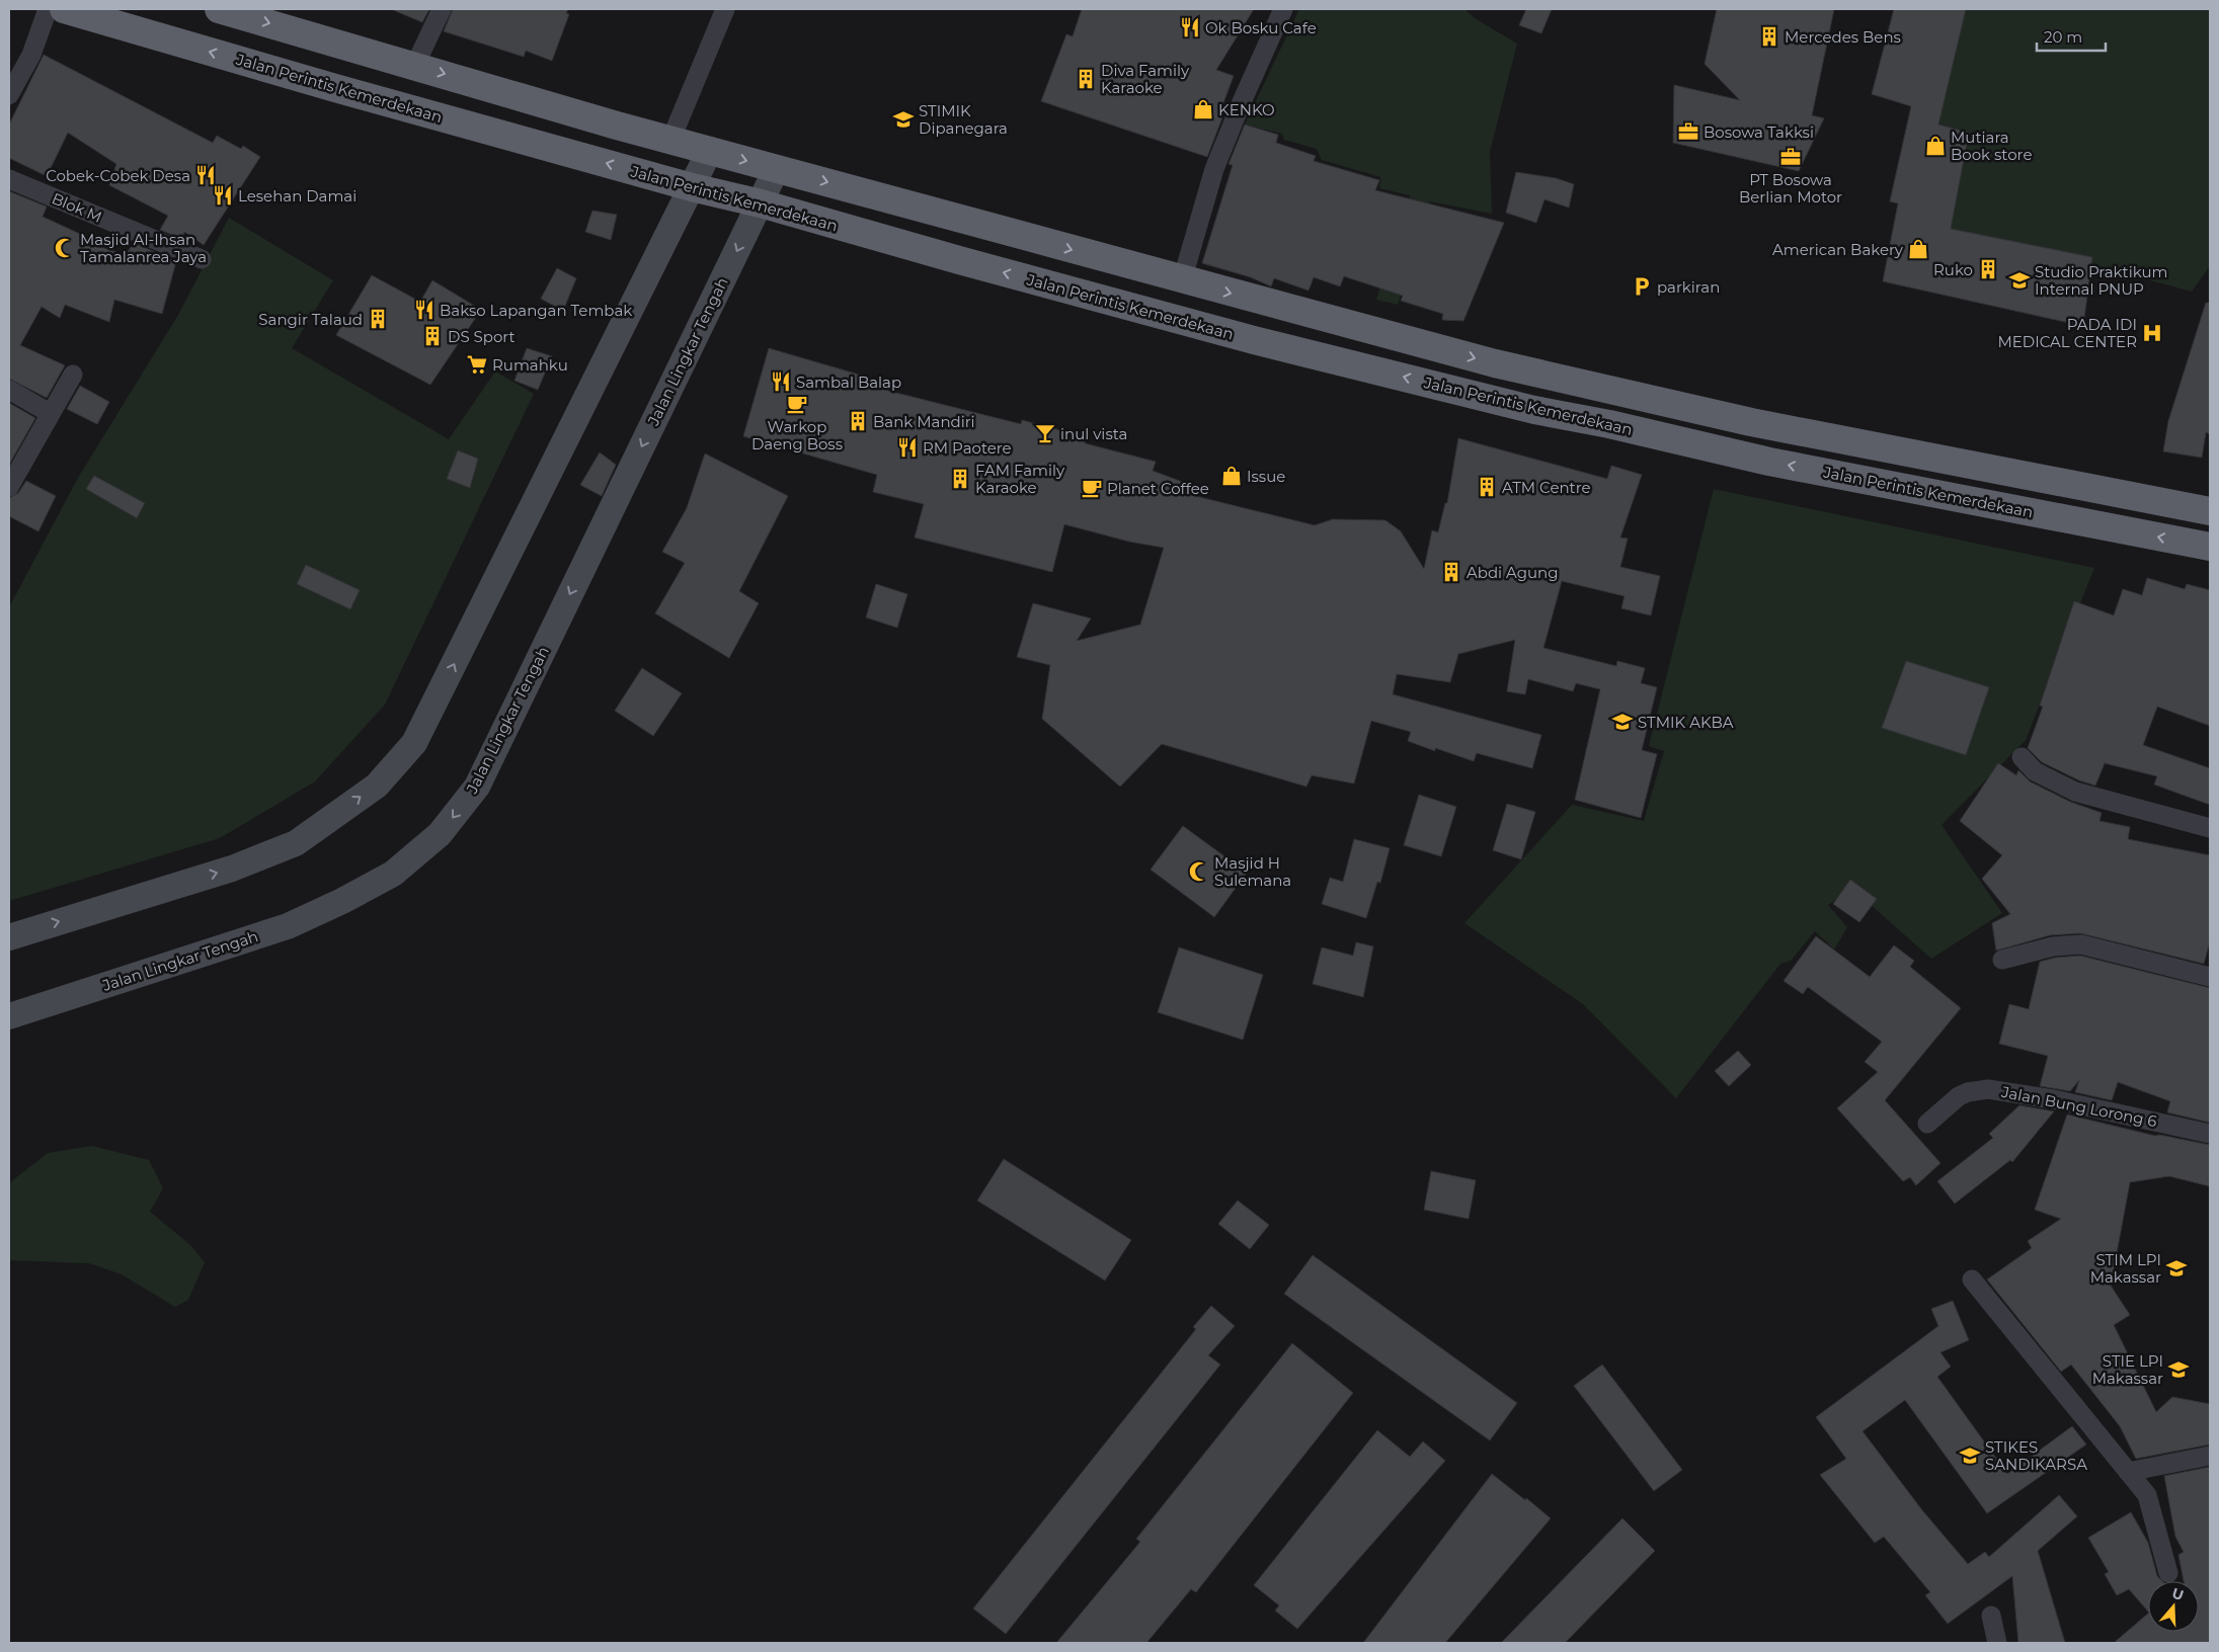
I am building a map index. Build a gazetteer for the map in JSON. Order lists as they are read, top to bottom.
{
  "streets": {
    "highway": ["Jalan Perintis Kemerdekaan"],
    "main road": ["Jalan Lingkar Tengah"],
    "street": ["Blok M", "Jalan Bung Lorong 6"]
  },
  "crossings": [
    ["Jalan Perintis Kemerdekaan", "Jalan Lingkar Tengah"]
  ],
  "places": {
    "restaurant": [
      "Ok Bosku Cafe",
      "Cobek-Cobek Desa",
      "Lesehan Damai",
      "Bakso Lapangan Tembak",
      "Sambal Balap",
      "RM Paotere"
    ],
    "building": [
      "Mercedes Bens",
      "Diva Family Karaoke",
      "Ruko",
      "Sangir Talaud",
      "DS Sport",
      "Bank Mandiri",
      "FAM Family Karaoke",
      "ATM Centre",
      "Abdi Agung"
    ],
    "shop": [
      "KENKO",
      "Mutiara Book store",
      "American Bakery",
      "Issue"
    ],
    "school or university": [
      "STIMIK Dipanegara",
      "Studio Praktikum Internal PNUP",
      "STMIK AKBA",
      "STIM LPI Makassar",
      "STIE LPI Makassar",
      "STIKES SANDIKARSA"
    ],
    "office": ["Bosowa Takksi", "PT Bosowa Berlian Motor"],
    "mosque": ["Masjid Al-Ihsan Tamalanrea Jaya", "Masjid H Sulemana"],
    "parking": ["parkiran"],
    "hospital": ["PADA IDI MEDICAL CENTER"],
    "supermarket": ["Rumahku"],
    "cafe": ["Warkop Daeng Boss", "Planet Coffee"],
    "bar": ["inul vista"]
  },
  "scale_bar": "20 m",
  "north": "top"
}
